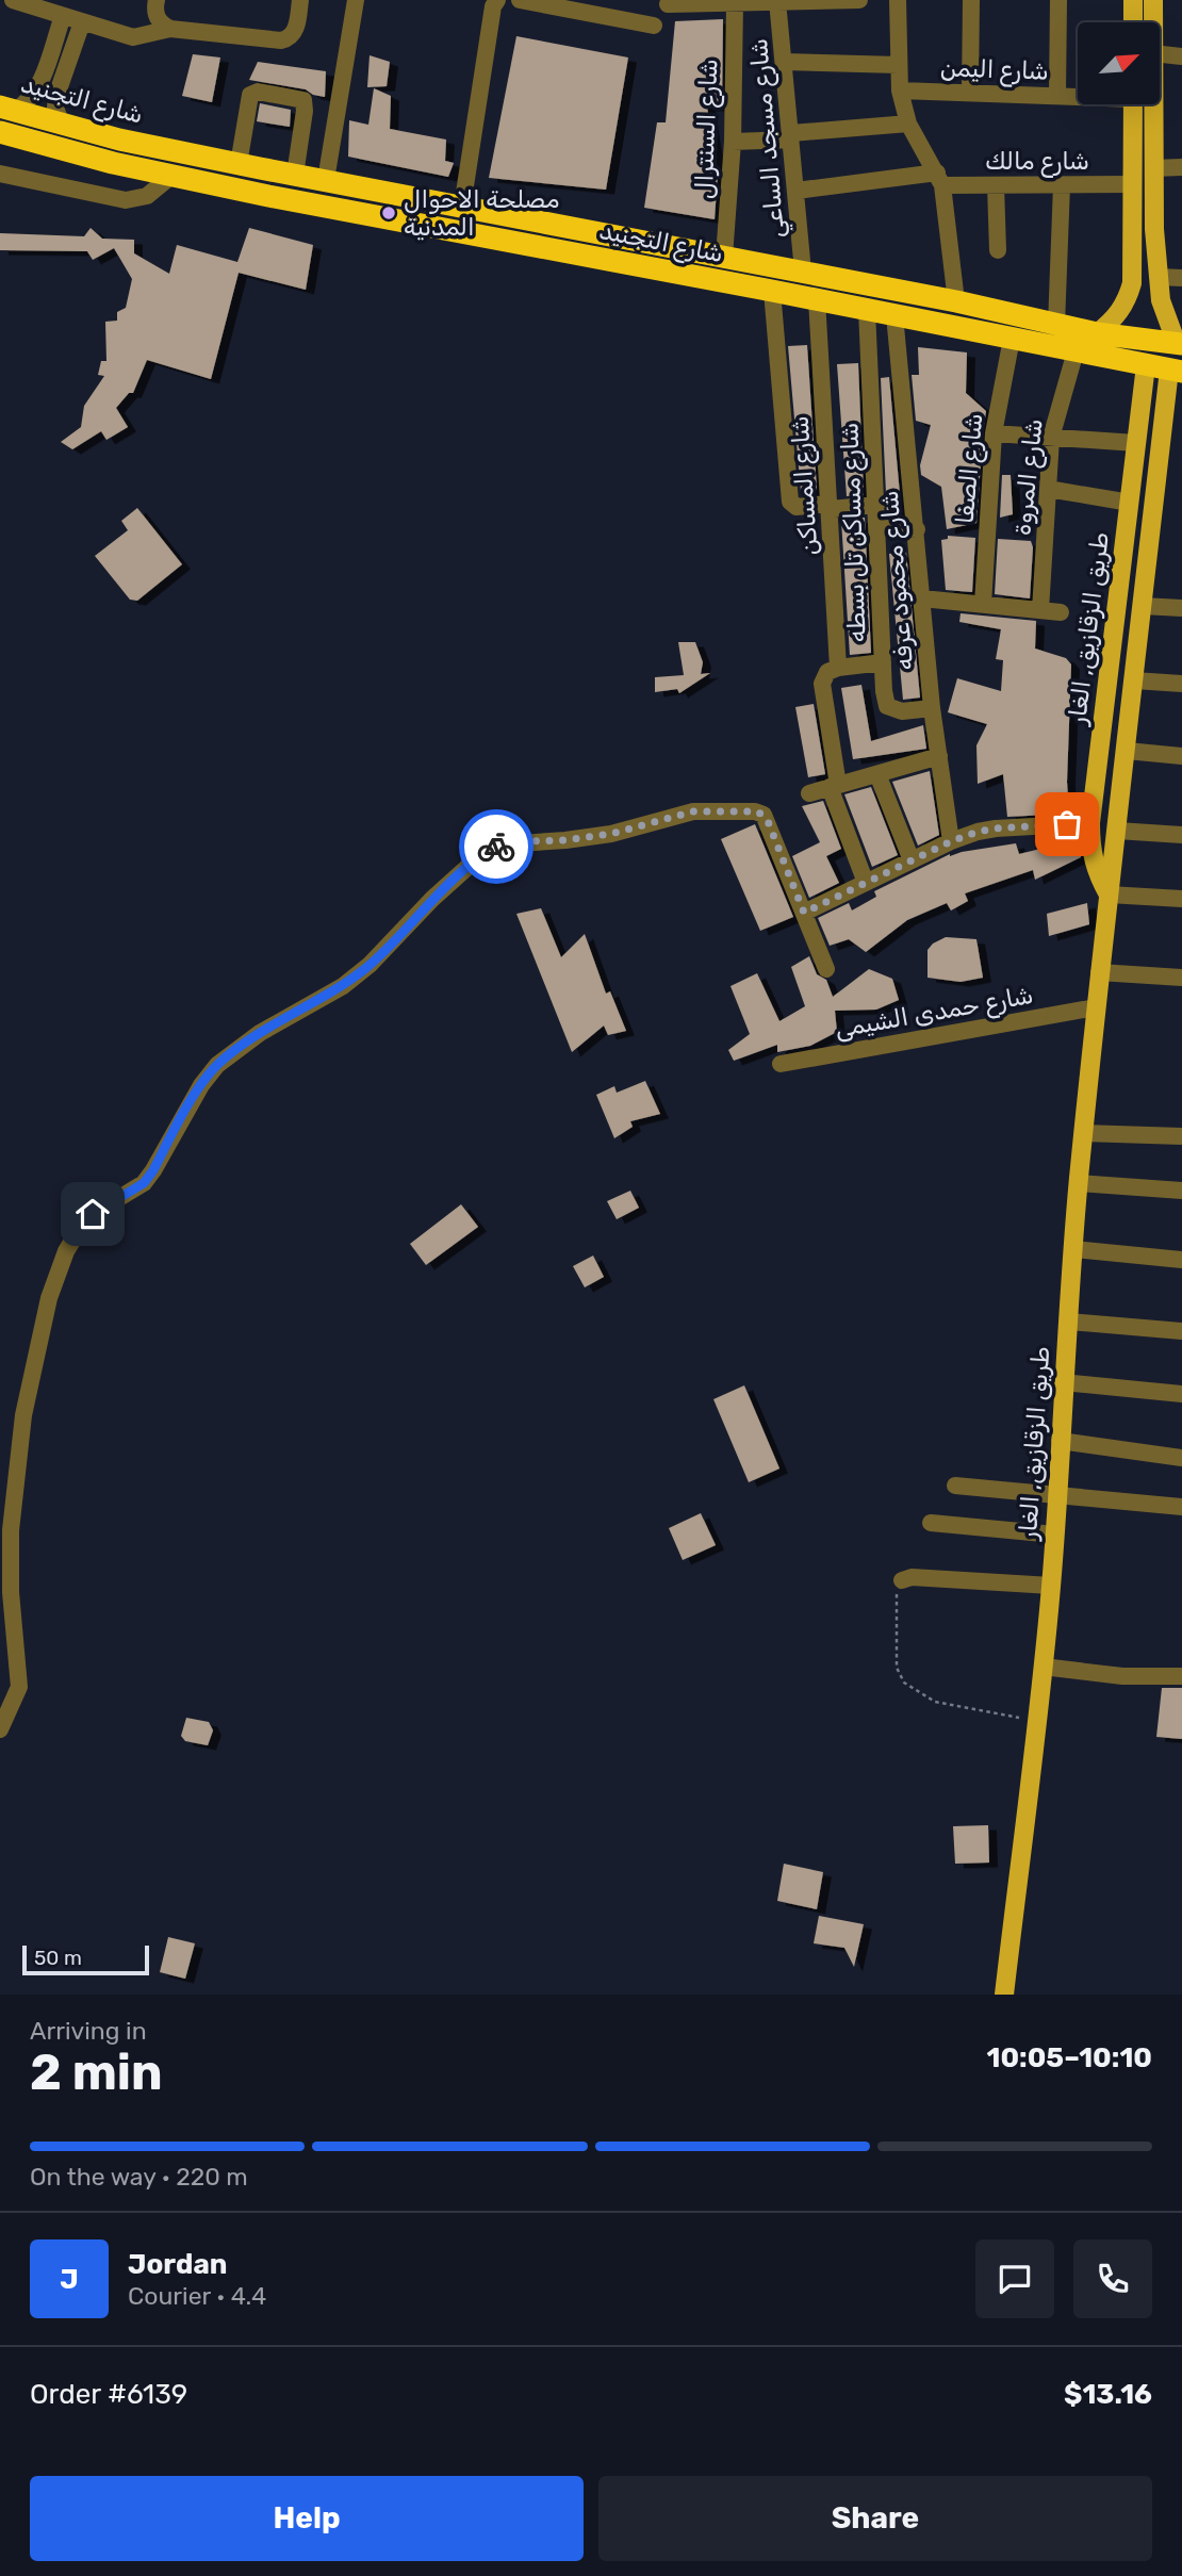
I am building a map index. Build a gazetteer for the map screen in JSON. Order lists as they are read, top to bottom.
{
  "streets": {
    "highway": ["شارع التجنيد"],
    "main road": ["طريق الزقازيق, الغار"],
    "street": [
      "شارع اليمن",
      "شارع السنترال",
      "شارع مسجد الساعي",
      "شارع مالك",
      "شارع الصفا",
      "شارع المروة",
      "شارع المساكن",
      "شارع مساكن تل بسطه",
      "شارع محمود عرفه",
      "شارع حمدى الشيمى"
    ]
  },
  "crossings": [
    ["شارع التجنيد", "شارع السنترال"],
    ["شارع التجنيد", "شارع مسجد الساعي"],
    ["شارع التجنيد", "شارع الصفا"],
    ["شارع التجنيد", "شارع المروة"],
    ["شارع التجنيد", "شارع المساكن"],
    ["شارع التجنيد", "شارع مساكن تل بسطه"],
    ["شارع التجنيد", "شارع محمود عرفه"],
    ["شارع التجنيد", "طريق الزقازيق, الغار"],
    ["شارع مسجد الساعي", "شارع مالك"],
    ["شارع مساكن تل بسطه", "شارع محمود عرفه"],
    ["طريق الزقازيق, الغار", "شارع حمدى الشيمى"]
  ],
  "places": ["مصلحة الاحوال المدنية"],
  "scale_bar": "50 m",
  "north": "top right",
  "page": {
    "scale": "50 m",
    "heading": ["2 min", "Arriving in", "10:05–10:10"],
    "panel": [
      "Jordan",
      "Courier · 4.4",
      "Order #6139",
      "$13.16"
    ],
    "bar": "On the way · 220 m",
    "round": "J",
    "buttons": ["Help", "Share"]
  }
}
